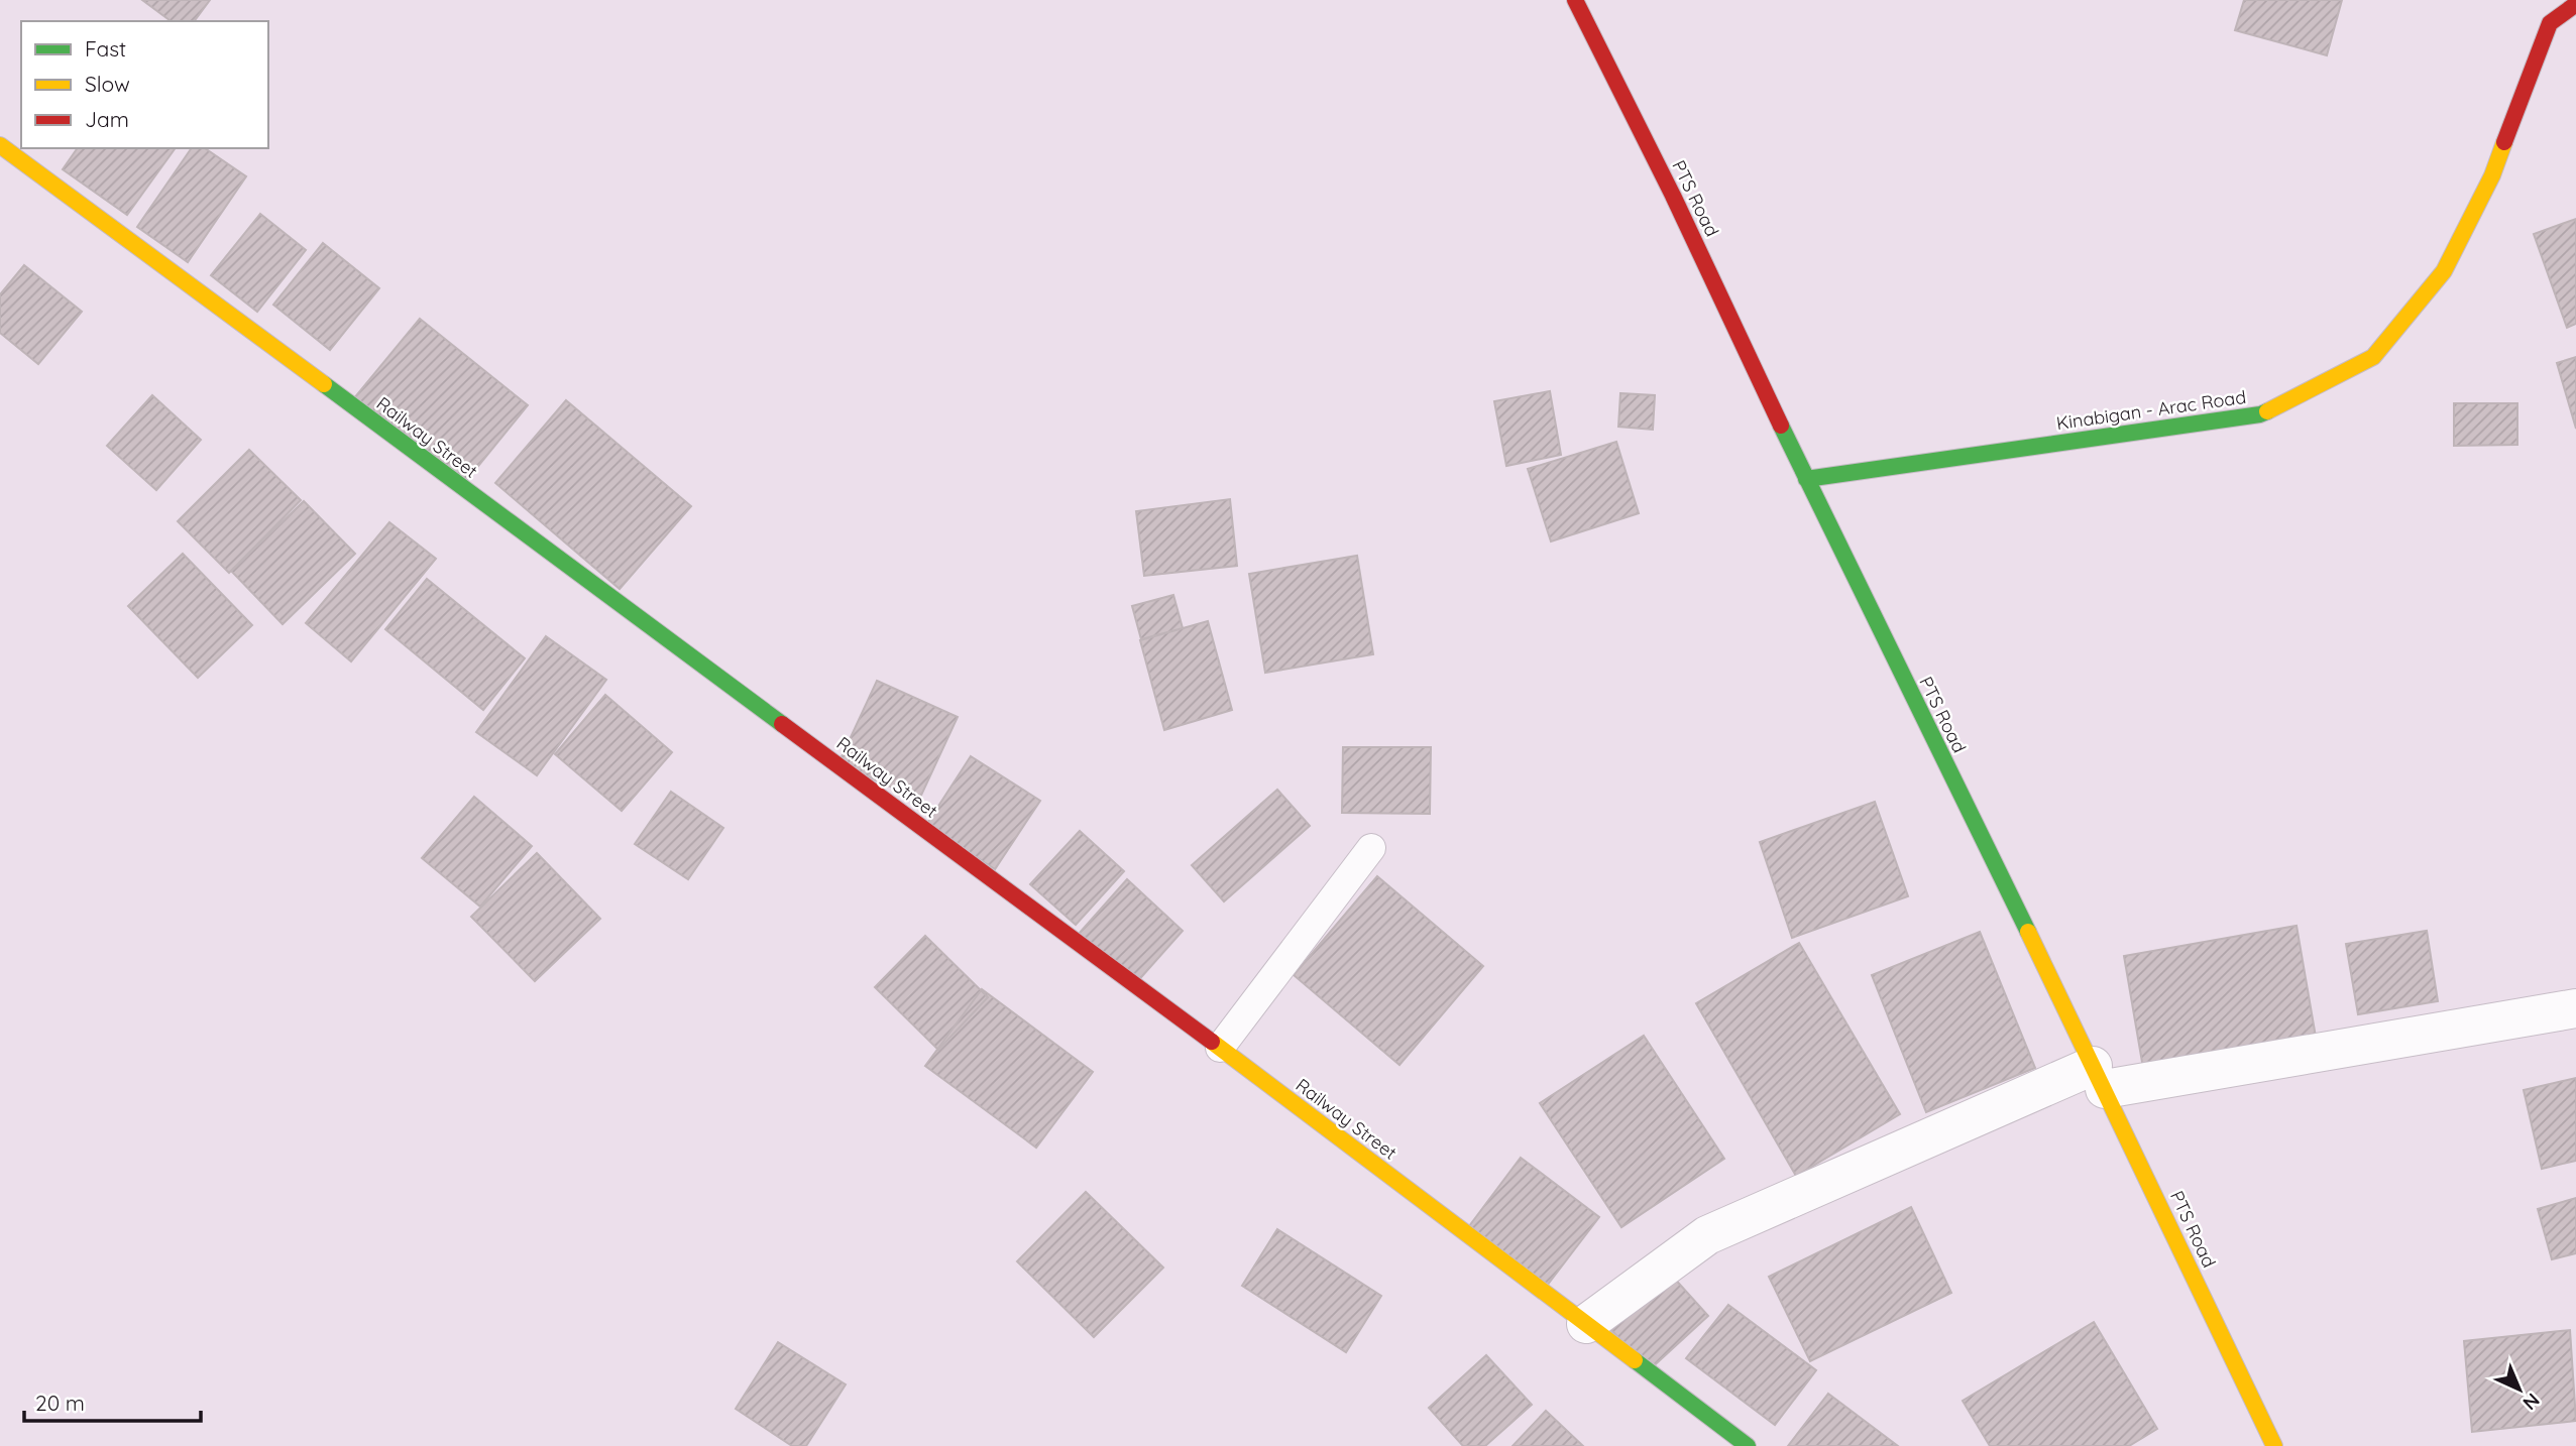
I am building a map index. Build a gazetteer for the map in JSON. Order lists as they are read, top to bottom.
{
  "streets": {
    "street": ["PTS Road", "Kinabigan - Arac Road", "Railway Street"]
  },
  "crossings": [
    ["PTS Road", "Kinabigan - Arac Road"]
  ],
  "legend": ["Fast", "Slow", "Jam"],
  "scale_bar": "20 m",
  "north": "bottom right"
}
